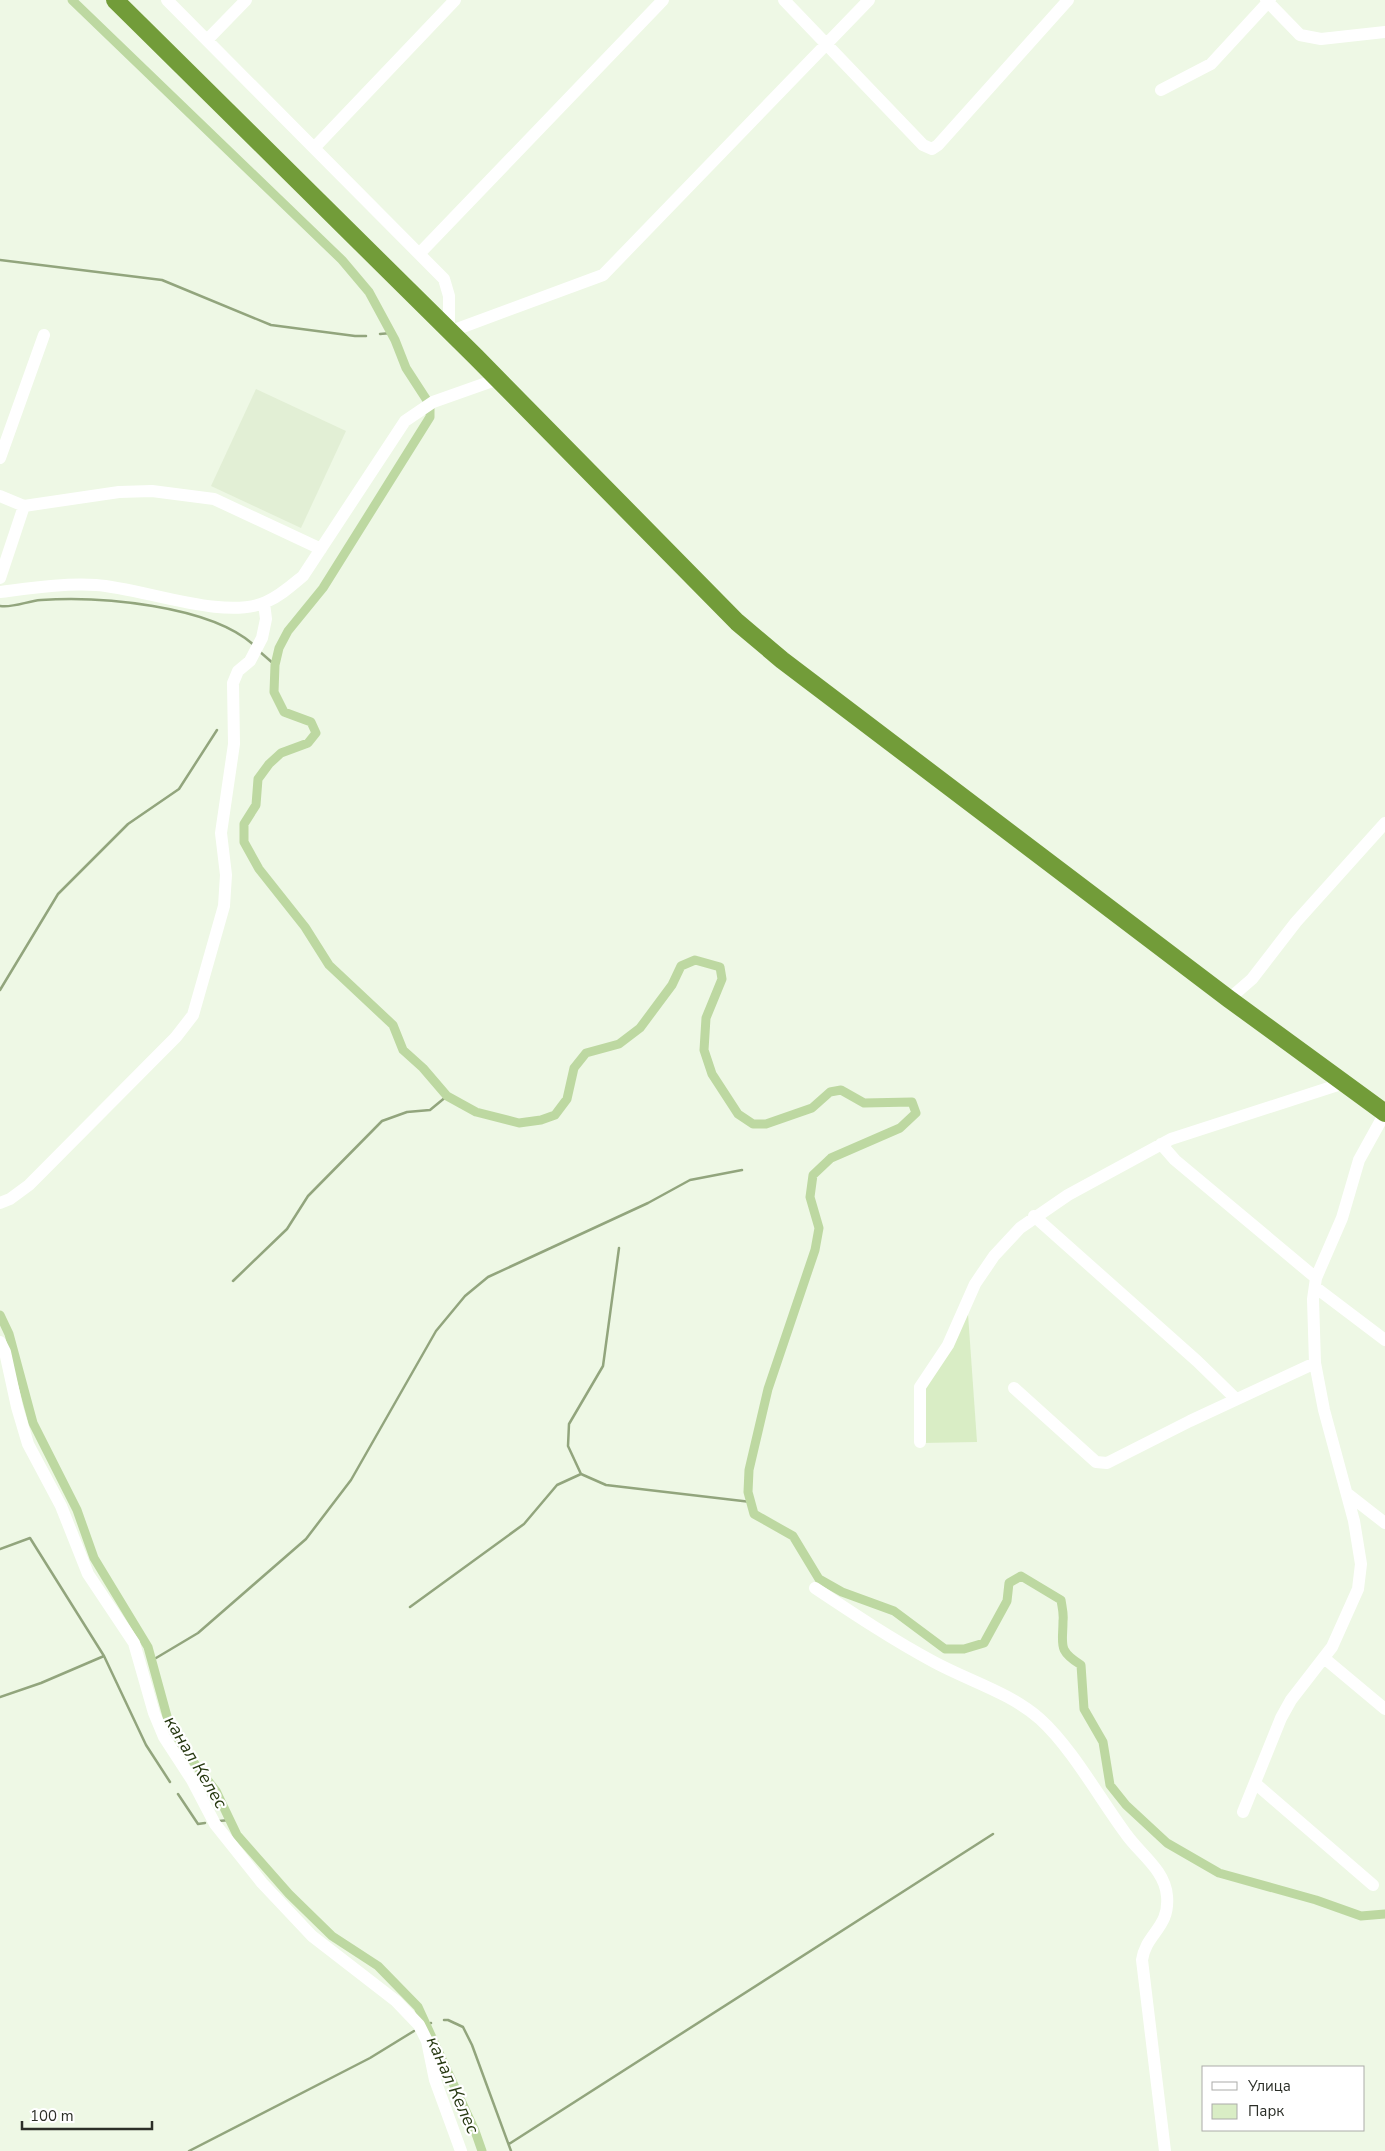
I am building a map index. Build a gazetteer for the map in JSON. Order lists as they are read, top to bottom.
{
  "water": ["канал Келес"],
  "legend": ["Улица", "Парк"],
  "scale_bar": "100 m"
}
